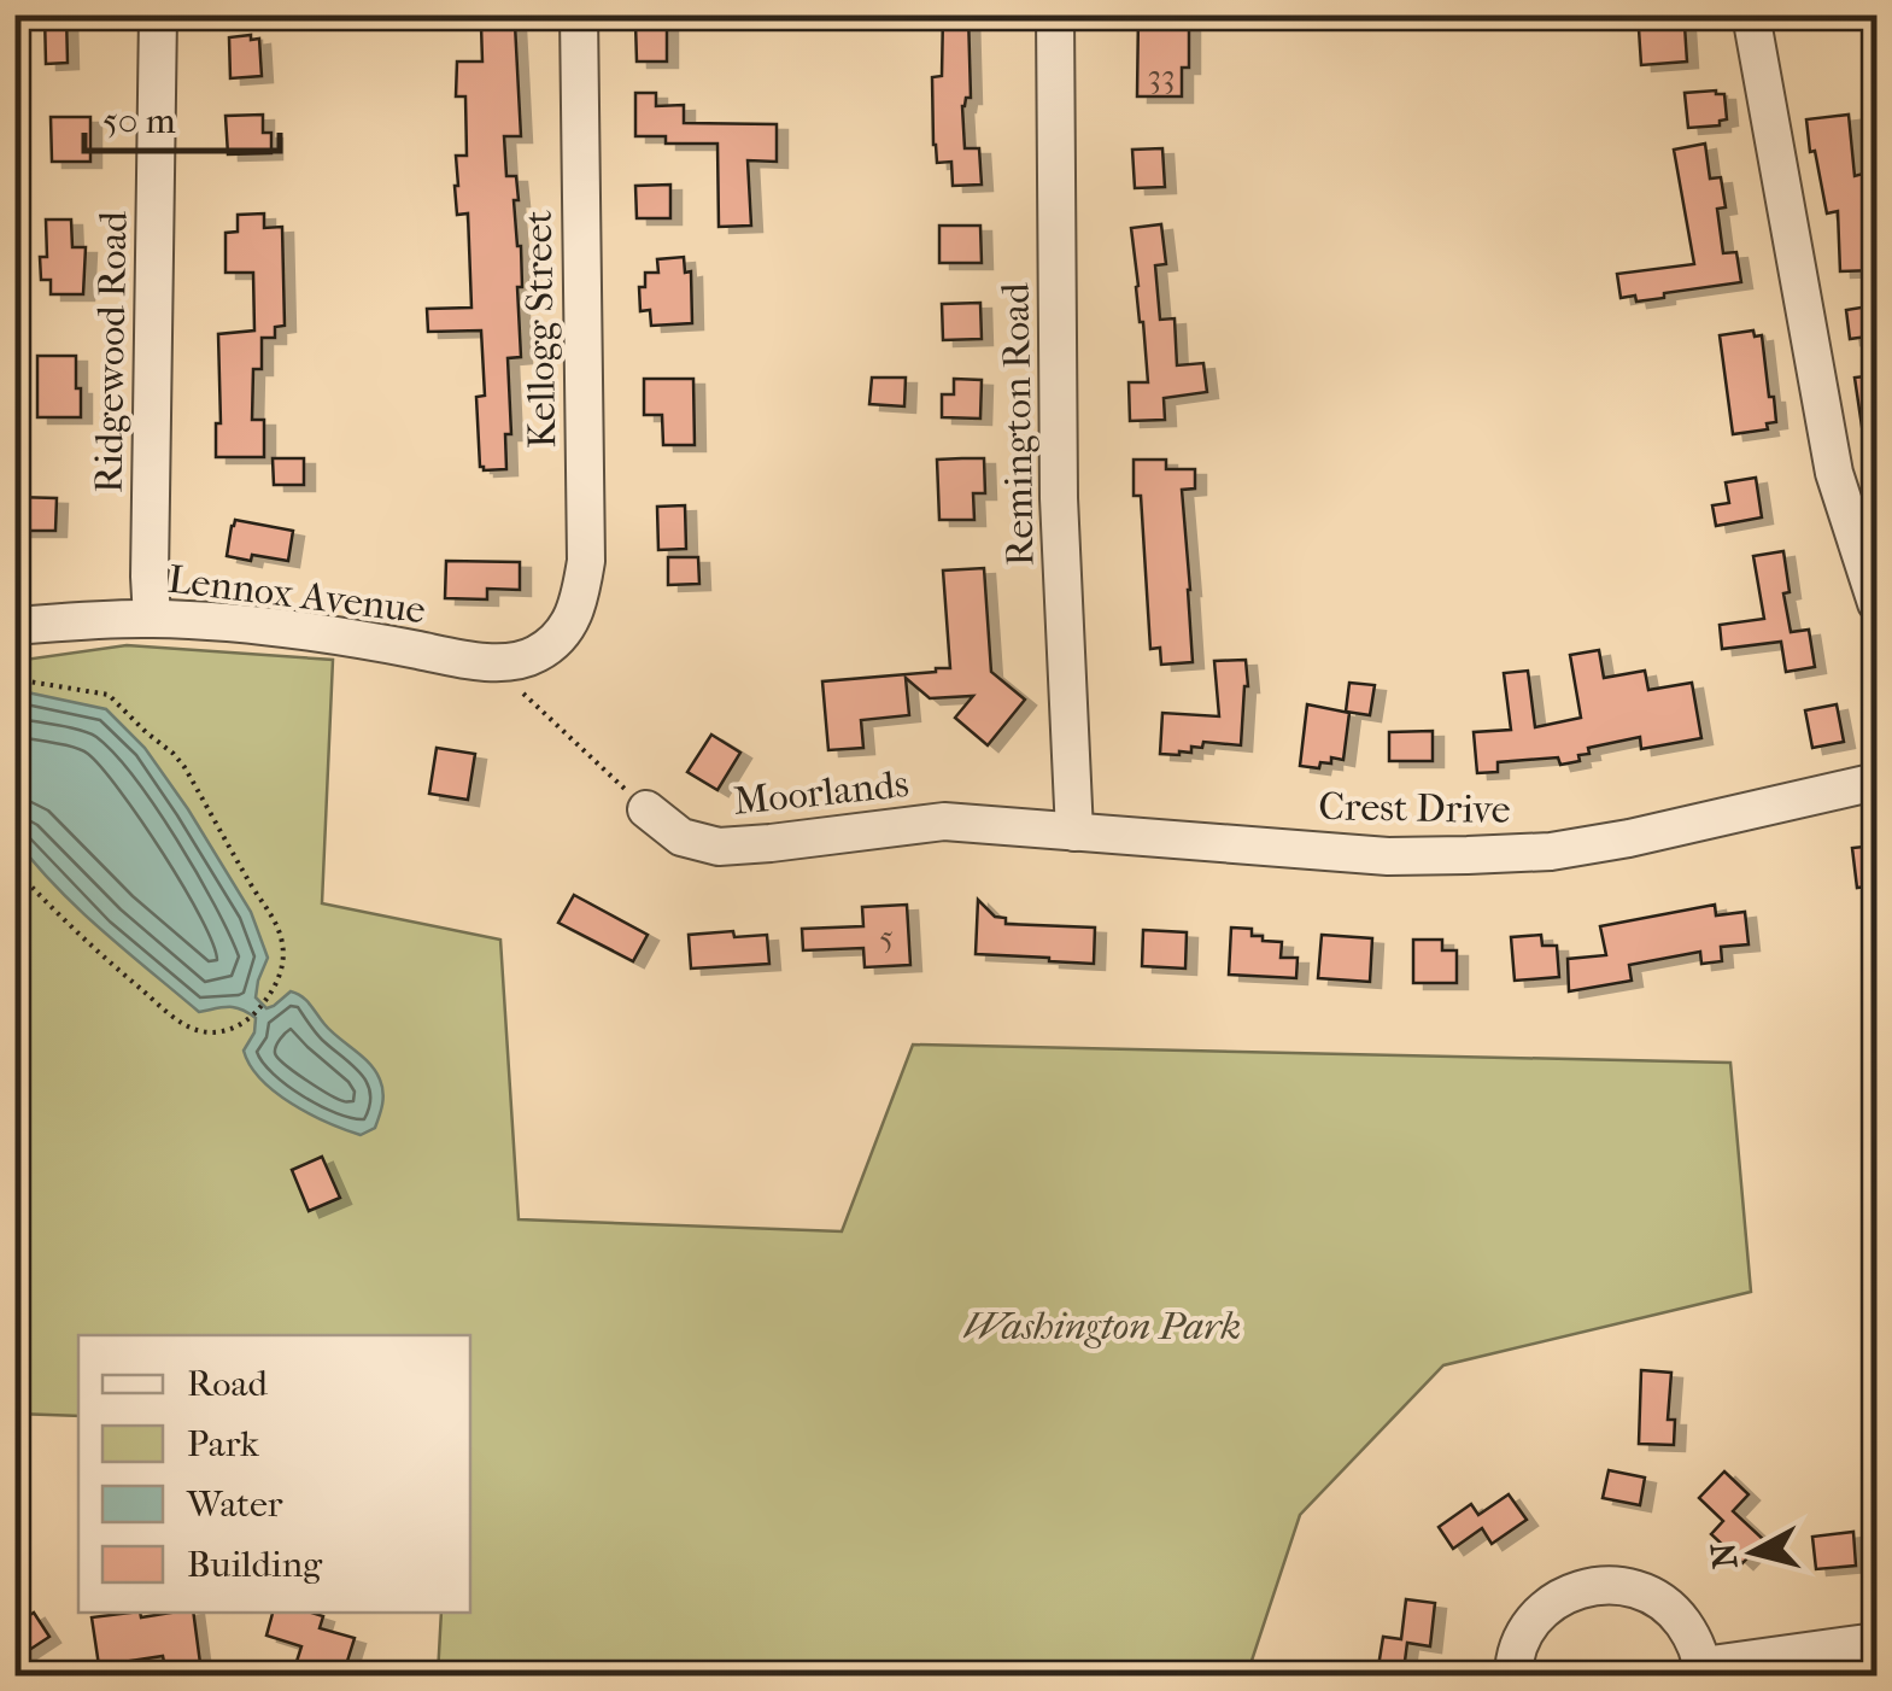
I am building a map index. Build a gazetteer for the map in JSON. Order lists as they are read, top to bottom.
{
  "streets": {
    "street": [
      "Kellogg Street",
      "Ridgewood Road",
      "Remington Road",
      "Lennox Avenue",
      "Moorlands",
      "Crest Drive"
    ]
  },
  "crossings": [
    ["Kellogg Street", "Lennox Avenue"],
    ["Ridgewood Road", "Lennox Avenue"],
    ["Remington Road", "Crest Drive"],
    ["Moorlands", "Crest Drive"]
  ],
  "parks": ["Washington Park"],
  "house_numbers": ["33", "5"],
  "legend": [
    "Road",
    "Park",
    "Water",
    "Building"
  ],
  "scale_bar": "50 m",
  "north": "left"
}
